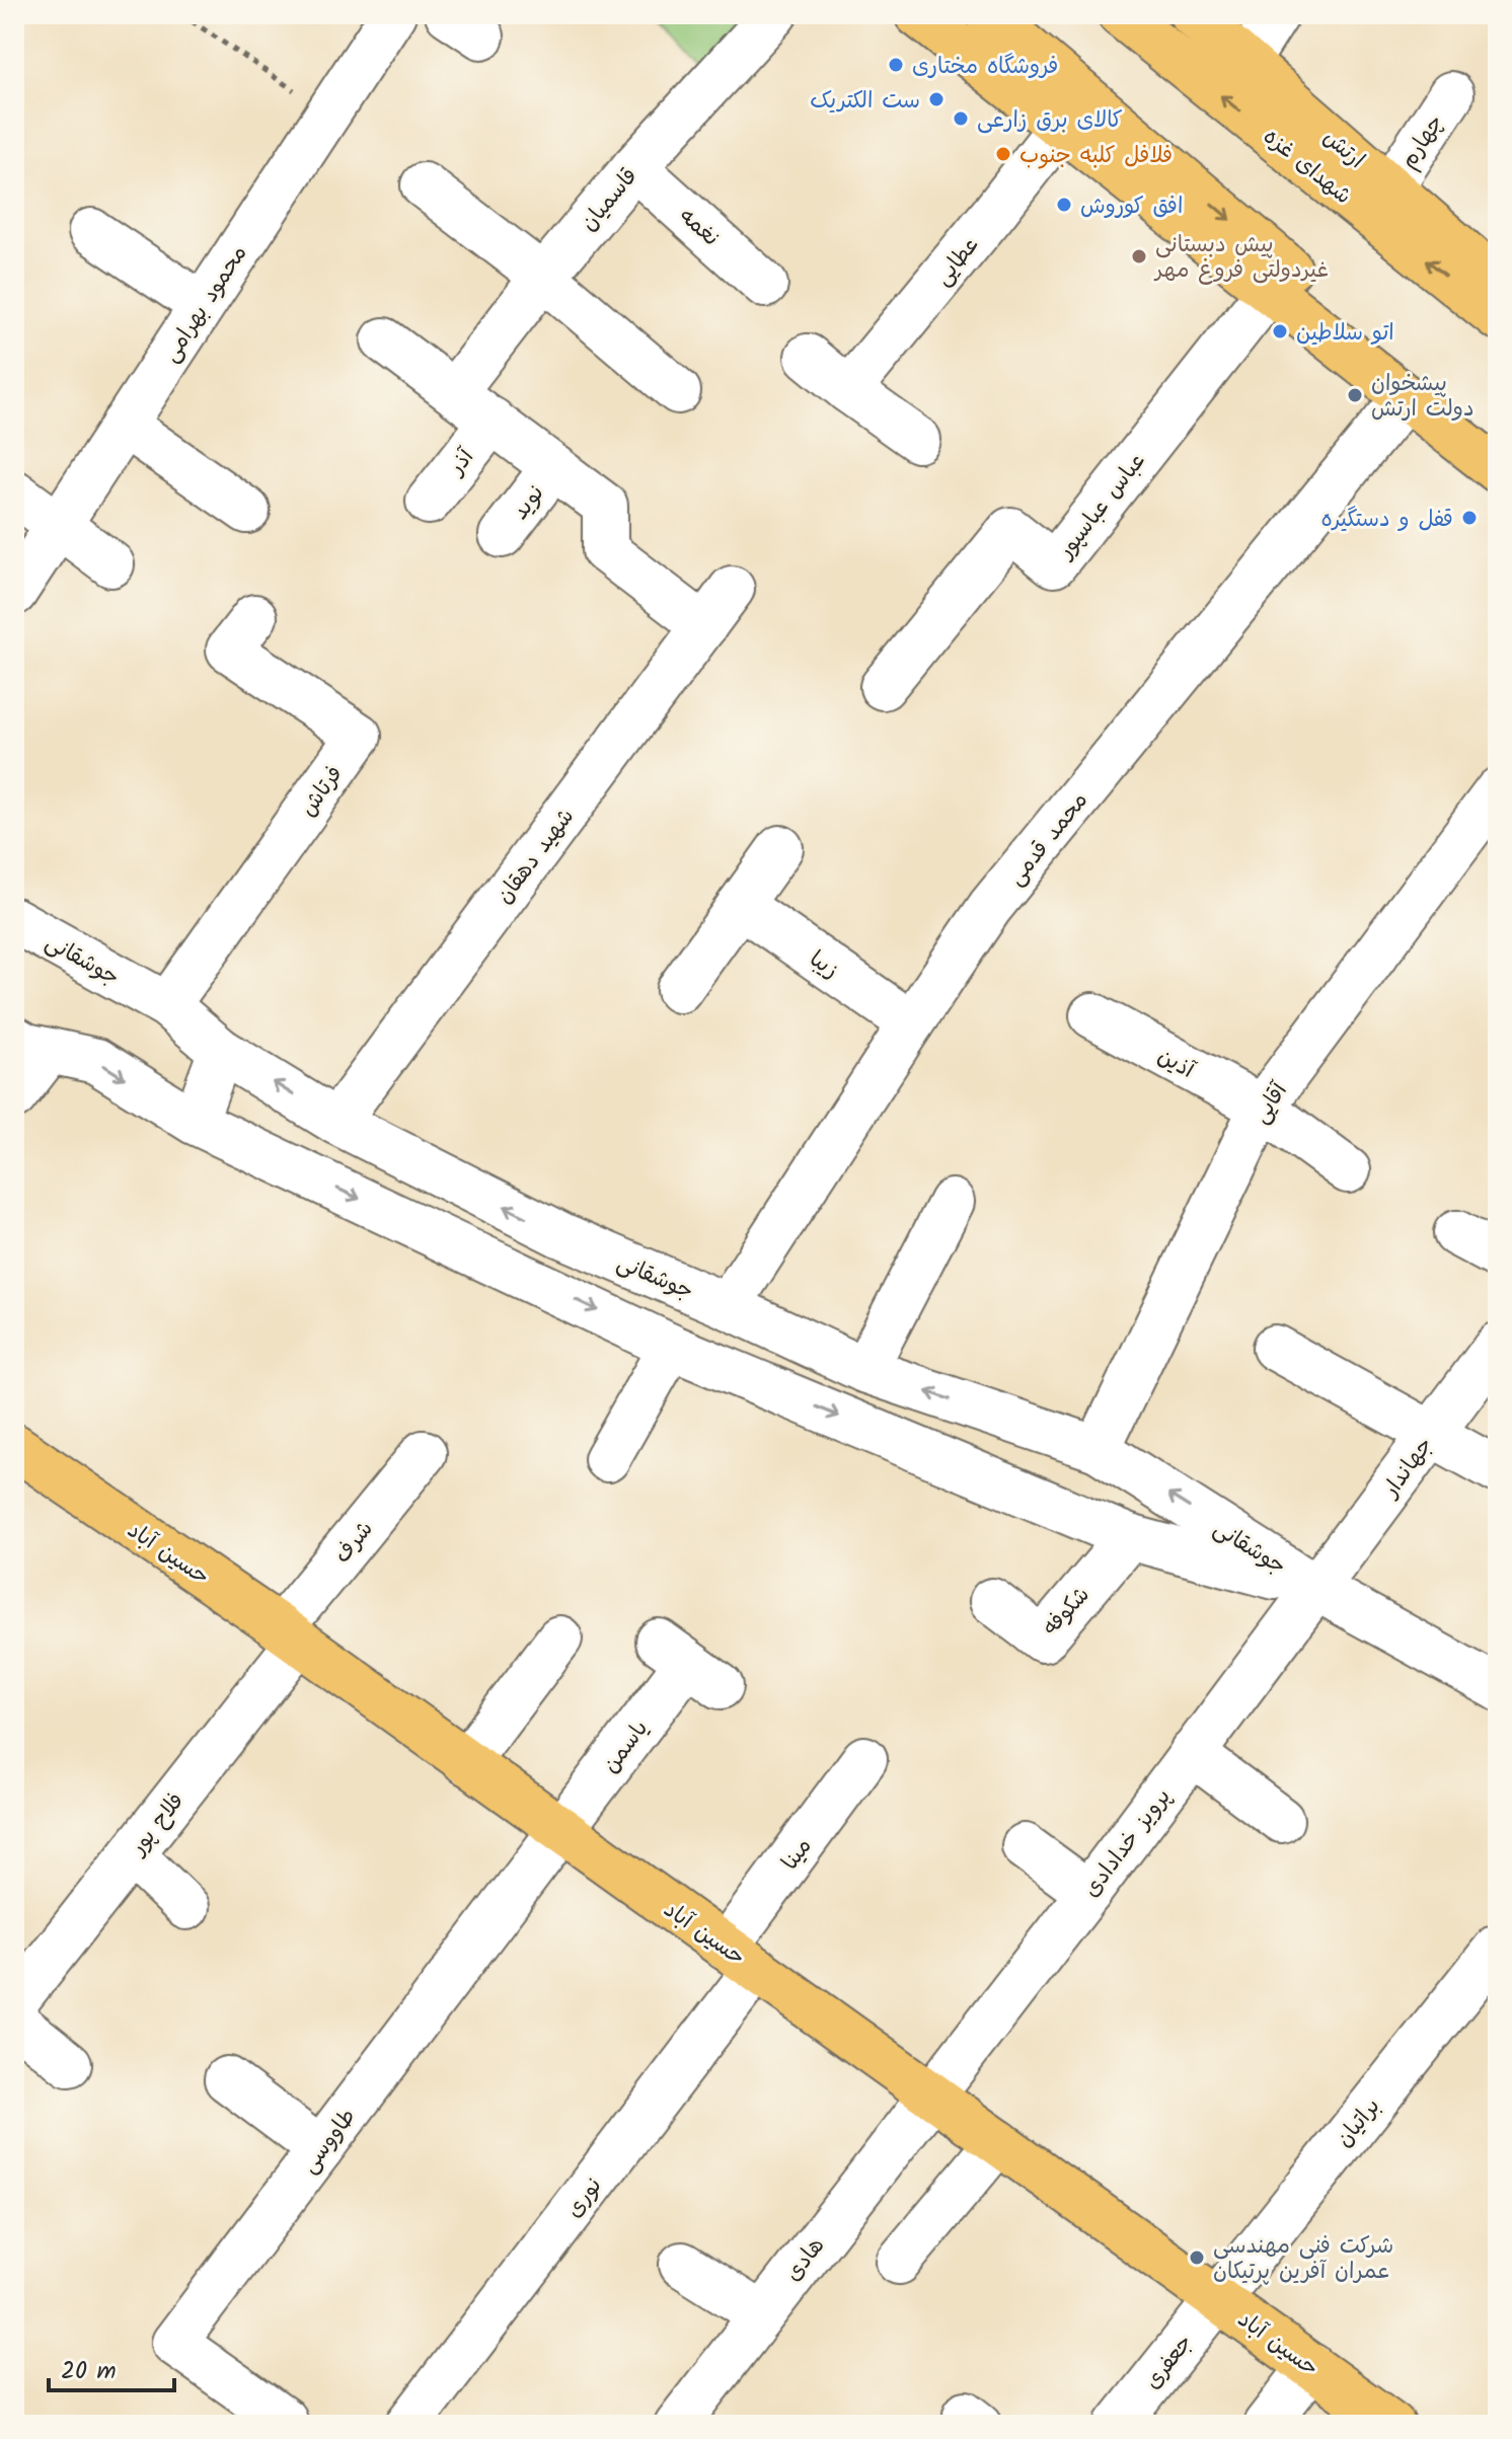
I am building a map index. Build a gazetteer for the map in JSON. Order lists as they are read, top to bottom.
{
  "streets": {
    "main road": ["ارتش", "شهدای غزه", "حسین آباد"],
    "street": [
      "چهارم",
      "قاسمیان",
      "نغمه",
      "عطایی",
      "محمود بهرامی",
      "آذر",
      "نوید",
      "عباس عباسپور",
      "فرتاش",
      "محمد قدمی",
      "شهید دهقان",
      "جوشقانی",
      "زیبا",
      "آذین",
      "آقایی",
      "جهاندار",
      "شرف",
      "شکوفه",
      "یاسمن",
      "فلاح پور",
      "پرویز خدادادی",
      "مینا",
      "براتیان",
      "طاووسی",
      "نوری",
      "هادی",
      "جعفری"
    ]
  },
  "crossings": [
    ["چهارم", "ارتش"],
    ["قاسمیان", "نغمه"],
    ["فرتاش", "جوشقانی"],
    ["محمد قدمی", "جوشقانی"],
    ["محمد قدمی", "زیبا"],
    ["شهید دهقان", "جوشقانی"],
    ["جوشقانی", "آقایی"],
    ["جوشقانی", "جهاندار"],
    ["جوشقانی", "شکوفه"],
    ["جوشقانی", "پرویز خدادادی"],
    ["آذین", "آقایی"],
    ["جهاندار", "پرویز خدادادی"],
    ["شرف", "حسین آباد"],
    ["شرف", "فلاح پور"],
    ["حسین آباد", "یاسمن"],
    ["حسین آباد", "فلاح پور"],
    ["حسین آباد", "پرویز خدادادی"],
    ["حسین آباد", "مینا"],
    ["حسین آباد", "براتیان"],
    ["حسین آباد", "طاووسی"],
    ["حسین آباد", "نوری"],
    ["حسین آباد", "هادی"],
    ["حسین آباد", "جعفری"],
    ["یاسمن", "طاووسی"],
    ["پرویز خدادادی", "هادی"],
    ["مینا", "نوری"],
    ["براتیان", "جعفری"]
  ],
  "places": [
    "فروشگاه مختاری",
    "ست الکتریک",
    "کالای برق زارعی",
    "فلافل کلبه جنوب",
    "افق کوروش",
    "پیش دبستانی غیردولتی فروغ مهر",
    "اتو سلاطین",
    "پیشخوان دولت ارتش",
    "قفل و دستگیره",
    "شرکت فنی مهندسی عمران آفرین پرتیکان"
  ],
  "scale_bar": "20 m"
}
